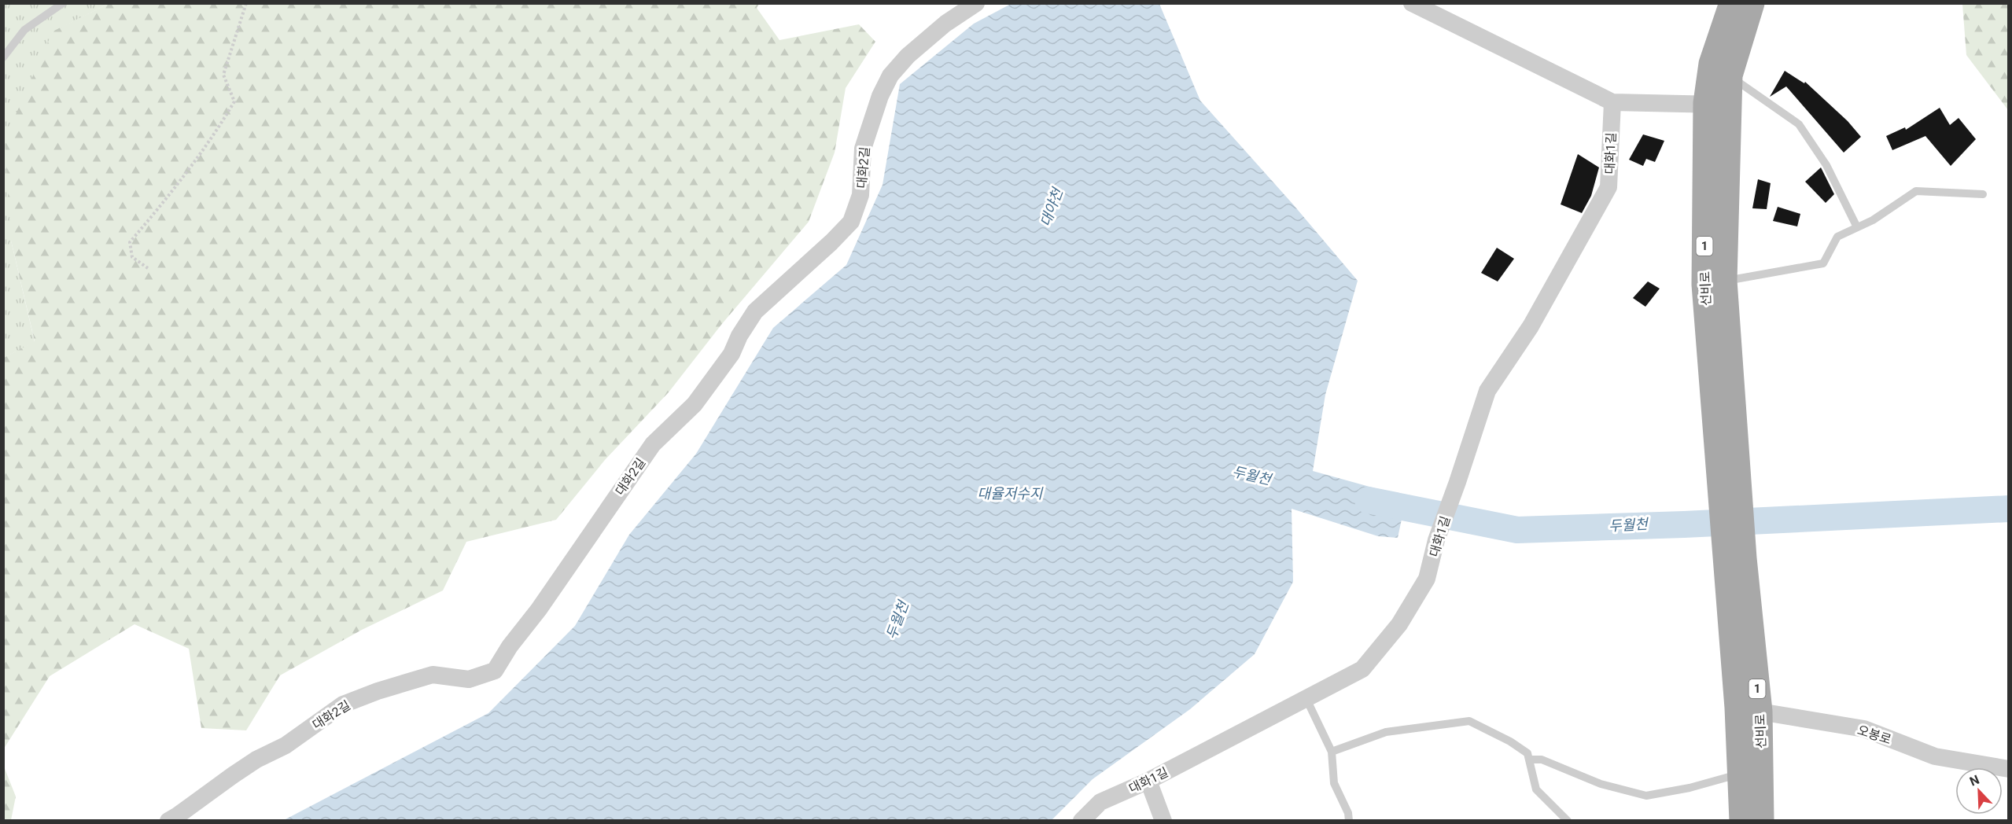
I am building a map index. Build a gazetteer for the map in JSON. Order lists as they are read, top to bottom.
{
  "streets": {
    "main road": ["1", "선비로"],
    "street": ["대화1길", "대화2길", "오봉로"]
  },
  "crossings": [
    ["선비로", "오봉로"]
  ],
  "water": ["대야천", "두월천", "대율저수지"],
  "north": "top left"
}
